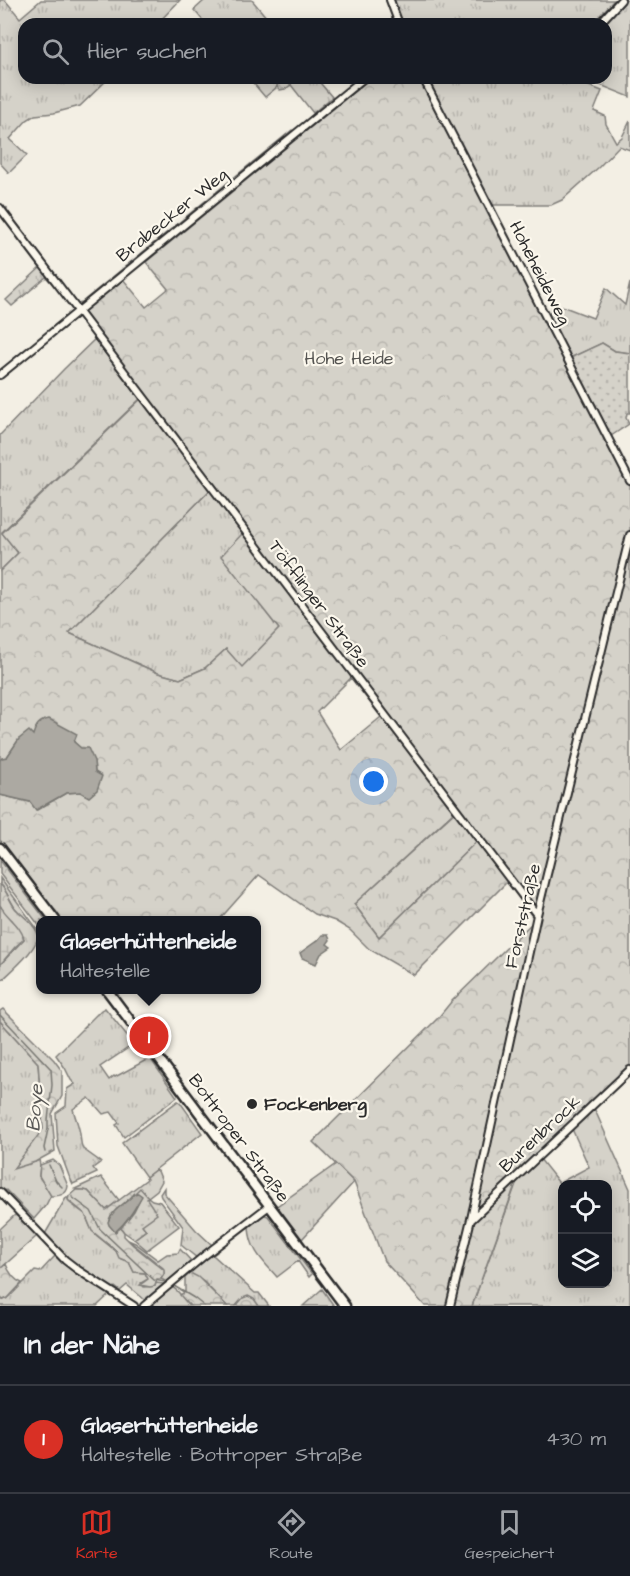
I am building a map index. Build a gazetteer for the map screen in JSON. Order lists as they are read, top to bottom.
{
  "streets": {
    "main road": ["Bottroper Straße"],
    "street": [
      "Brabecker Weg",
      "Hoheheideweg",
      "Töfflinger Straße",
      "Forststraße",
      "Burenbrock"
    ]
  },
  "crossings": [
    ["Brabecker Weg", "Töfflinger Straße"],
    ["Töfflinger Straße", "Forststraße"],
    ["Forststraße", "Burenbrock"]
  ],
  "water": ["Boye"],
  "parks": ["Hohe Heide"],
  "places": ["Fockenberg"],
  "page": {
    "search": "Hier suchen",
    "popup": ["Glaserhüttenheide", "Haltestelle"],
    "pins": "1",
    "heading": "In der Nähe",
    "list": [
      {
        "mark": "1",
        "name": "Glaserhüttenheide",
        "note": "Haltestelle · Bottroper Straße",
        "value": "430 m"
      }
    ],
    "nav": ["Karte", "Route", "Gespeichert"]
  }
}
